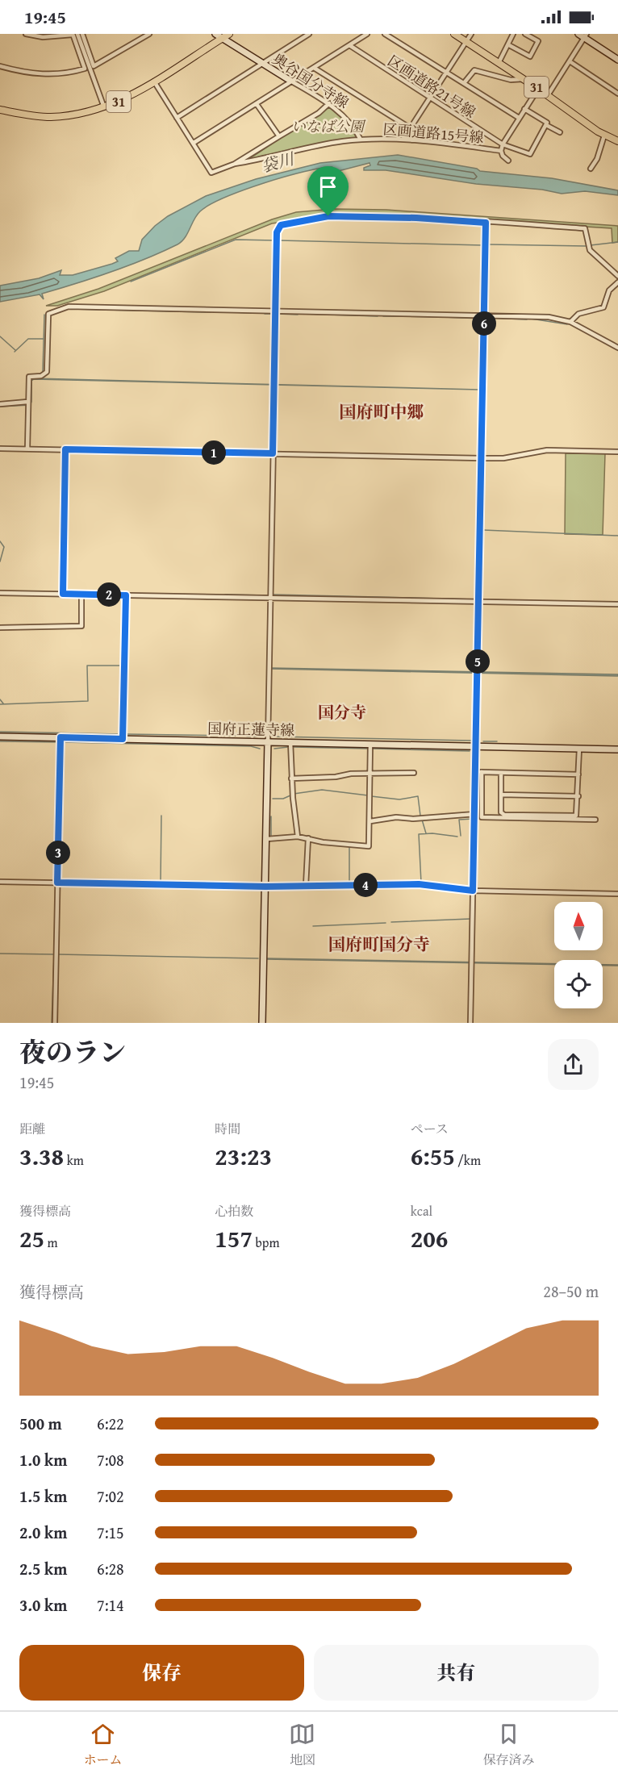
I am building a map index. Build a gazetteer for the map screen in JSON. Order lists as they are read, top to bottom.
{
  "streets": {
    "main road": ["奥谷国分寺線", "31", "国府正蓮寺線"],
    "street": ["区画道路21号線", "区画道路15号線"]
  },
  "crossings": [
    ["奥谷国分寺線", "31"],
    ["奥谷国分寺線", "区画道路15号線"],
    ["区画道路21号線", "区画道路15号線"],
    ["31", "区画道路15号線"]
  ],
  "districts": ["国府町中郷", "国分寺", "国府町国分寺"],
  "water": ["袋川"],
  "parks": ["いなば公園"],
  "north": "top",
  "page": {
    "status": "19:45",
    "pins": [
      "6",
      "1",
      "2",
      "5",
      "3",
      "4"
    ],
    "heading": ["夜のラン", "19:45"],
    "stats": [
      ["距離", "3.38 km"],
      ["時間", "23:23"],
      ["ペース", "6:55 /km"],
      ["獲得標高", "25 m"],
      ["心拍数", "157 bpm"],
      ["kcal", "206"]
    ],
    "chart": ["獲得標高", "28–50 m"],
    "list": [
      {
        "name": "500 m",
        "note": "6:22"
      },
      {
        "name": "1.0 km",
        "note": "7:08"
      },
      {
        "name": "1.5 km",
        "note": "7:02"
      },
      {
        "name": "2.0 km",
        "note": "7:15"
      },
      {
        "name": "2.5 km",
        "note": "6:28"
      },
      {
        "name": "3.0 km",
        "note": "7:14"
      }
    ],
    "buttons": ["保存", "共有"],
    "tabs": ["ホーム", "地図", "保存済み"]
  }
}
